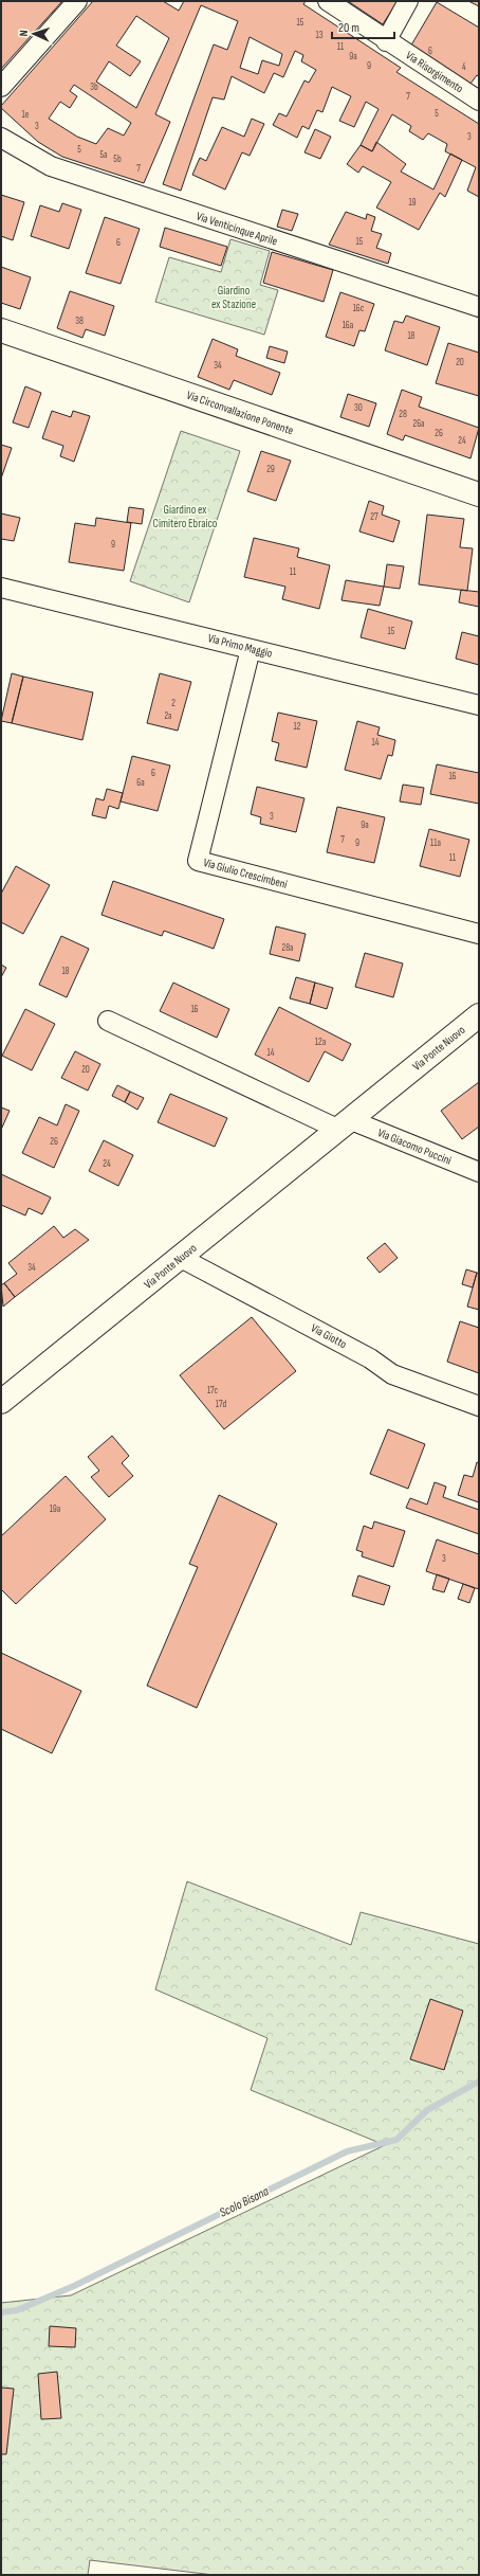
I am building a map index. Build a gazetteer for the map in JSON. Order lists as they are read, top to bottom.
{
  "streets": {
    "main road": ["Via Circonvallazione Ponente", "Via Ponte Nuovo"],
    "street": [
      "Via Risorgimento",
      "Via Venticinque Aprile",
      "Via Primo Maggio",
      "Via Giulio Crescimbeni",
      "Via Giacomo Puccini",
      "Via Giotto"
    ]
  },
  "crossings": [
    ["Via Primo Maggio", "Via Giulio Crescimbeni"],
    ["Via Ponte Nuovo", "Via Giacomo Puccini"],
    ["Via Ponte Nuovo", "Via Giotto"]
  ],
  "water": ["Scolo Bisana"],
  "parks": ["Giardino ex Stazione", "Giardino ex Cimitero Ebraico"],
  "house_numbers": [
    "15",
    "13",
    "11",
    "6",
    "9a",
    "9",
    "4",
    "3b",
    "7",
    "5",
    "1e",
    "3",
    "3",
    "5",
    "5a",
    "5b",
    "7",
    "19",
    "15",
    "6",
    "16c",
    "38",
    "16a",
    "18",
    "20",
    "34",
    "30",
    "28",
    "26a",
    "26",
    "24",
    "29",
    "27",
    "9",
    "11",
    "15",
    "2",
    "2a",
    "12",
    "14",
    "6",
    "16",
    "6a",
    "3",
    "9a",
    "7",
    "9",
    "11a",
    "11",
    "28a",
    "18",
    "16",
    "12a",
    "14",
    "20",
    "26",
    "24",
    "34",
    "17c",
    "17d",
    "19a",
    "3"
  ],
  "scale_bar": "20 m",
  "north": "left"
}
